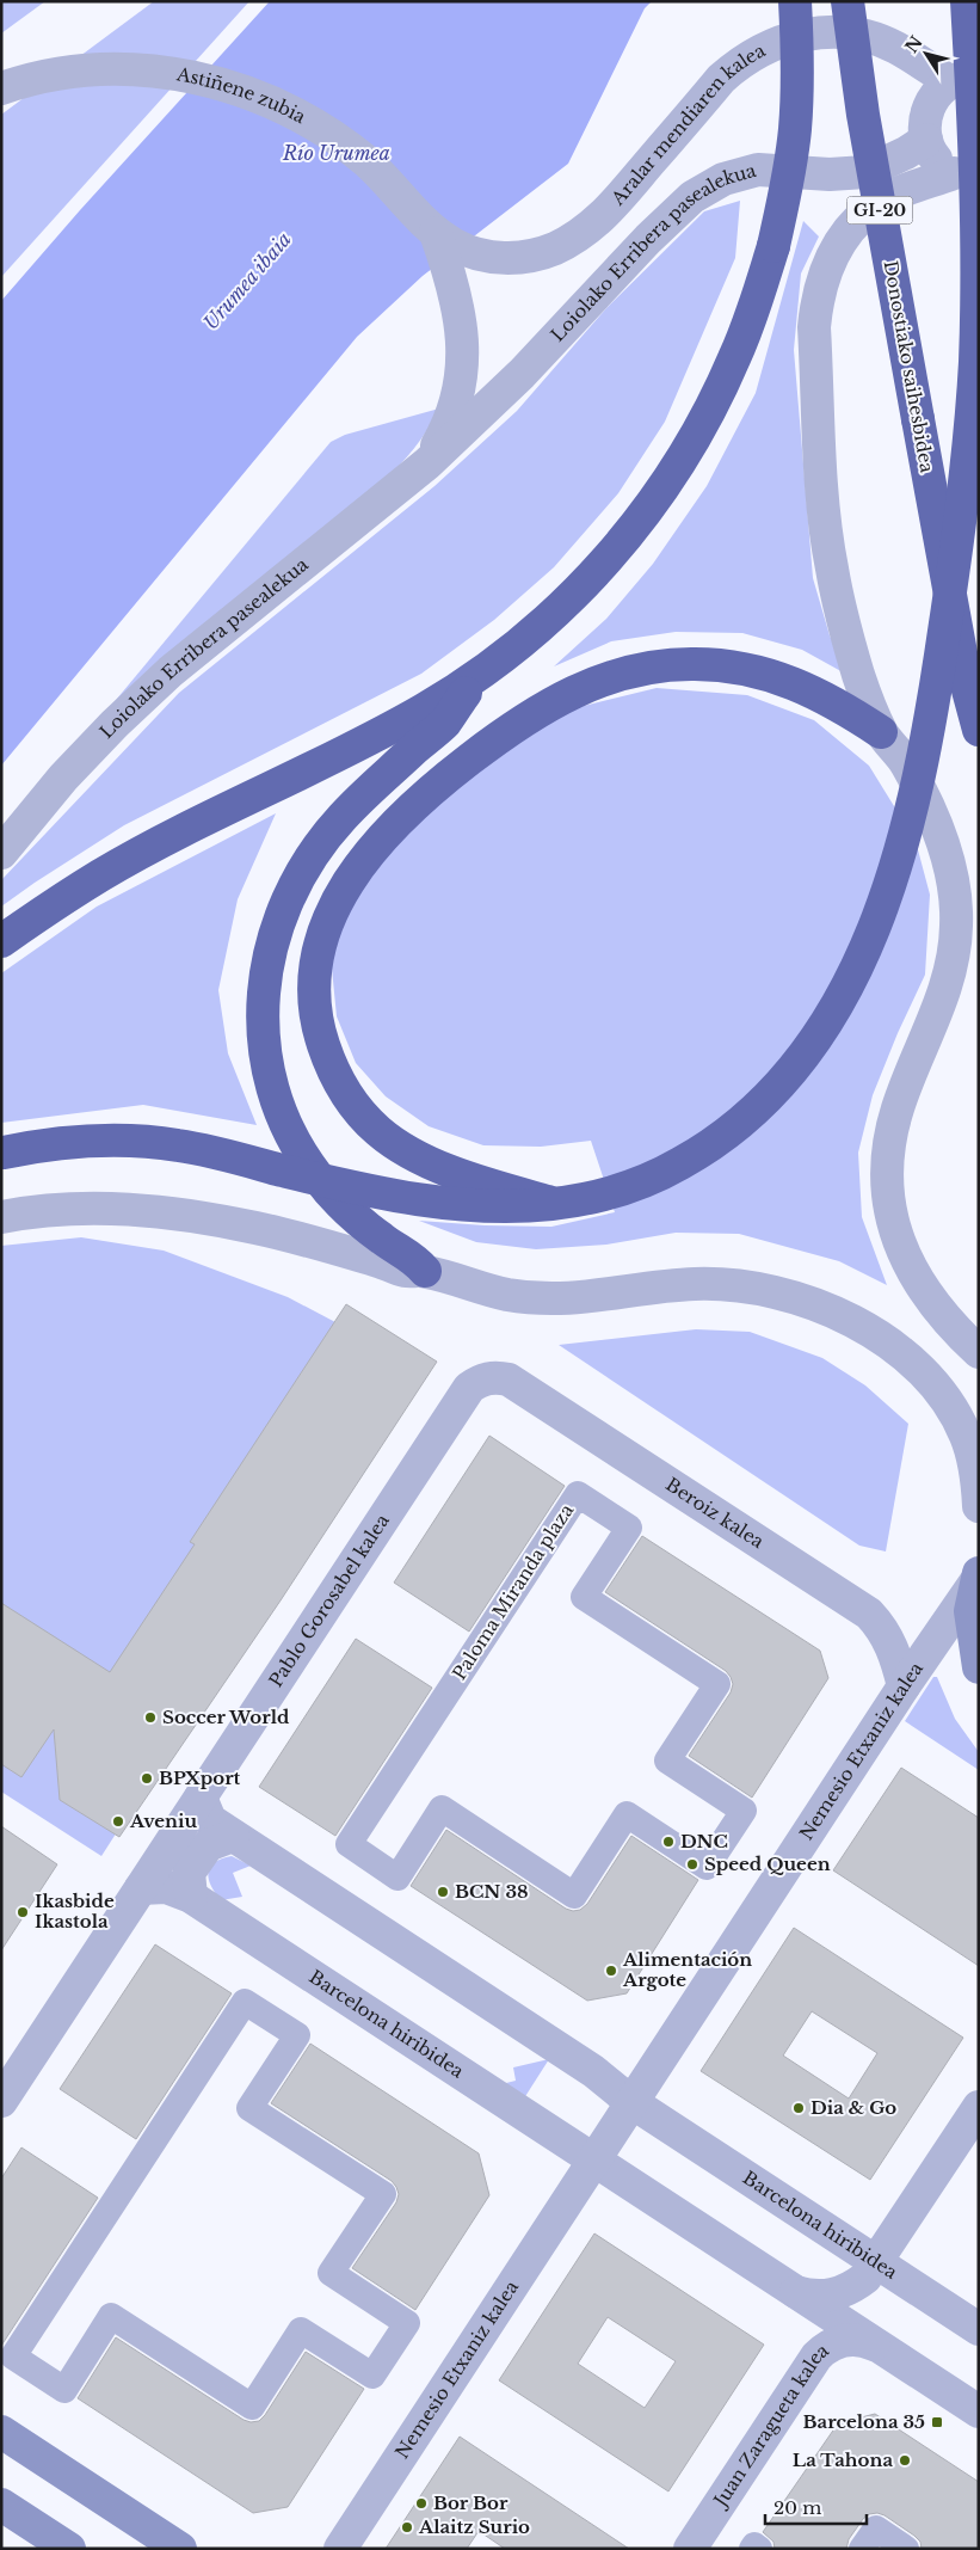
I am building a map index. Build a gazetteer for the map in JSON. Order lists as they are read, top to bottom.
{
  "streets": {
    "highway": ["GI-20", "Donostiako saihesbidea"],
    "street": [
      "Astiñene zubia",
      "Aralar mendiaren kalea",
      "Loiolako Erribera pasealekua",
      "Beroiz kalea",
      "Paloma Miranda plaza",
      "Pablo Gorosabel kalea",
      "Nemesio Etxaniz kalea",
      "Barcelona hiribidea",
      "Juan Zaragueta kalea"
    ]
  },
  "crossings": [
    ["Astiñene zubia", "Aralar mendiaren kalea"],
    ["Astiñene zubia", "Loiolako Erribera pasealekua"],
    ["Aralar mendiaren kalea", "Loiolako Erribera pasealekua"],
    ["Beroiz kalea", "Pablo Gorosabel kalea"],
    ["Beroiz kalea", "Nemesio Etxaniz kalea"],
    ["Pablo Gorosabel kalea", "Barcelona hiribidea"],
    ["Nemesio Etxaniz kalea", "Barcelona hiribidea"],
    ["Barcelona hiribidea", "Juan Zaragueta kalea"]
  ],
  "water": ["Río Urumea", "Urumea ibaia"],
  "places": {
    "other": [
      "Soccer World",
      "BPXport",
      "Aveniu",
      "DNC",
      "Speed Queen",
      "BCN 38",
      "Ikasbide Ikastola",
      "Alimentación Argote",
      "Dia & Go",
      "La Tahona",
      "Bor Bor",
      "Alaitz Surio"
    ],
    "transit": ["Barcelona 35"]
  },
  "scale_bar": "20 m",
  "north": "top left"
}
